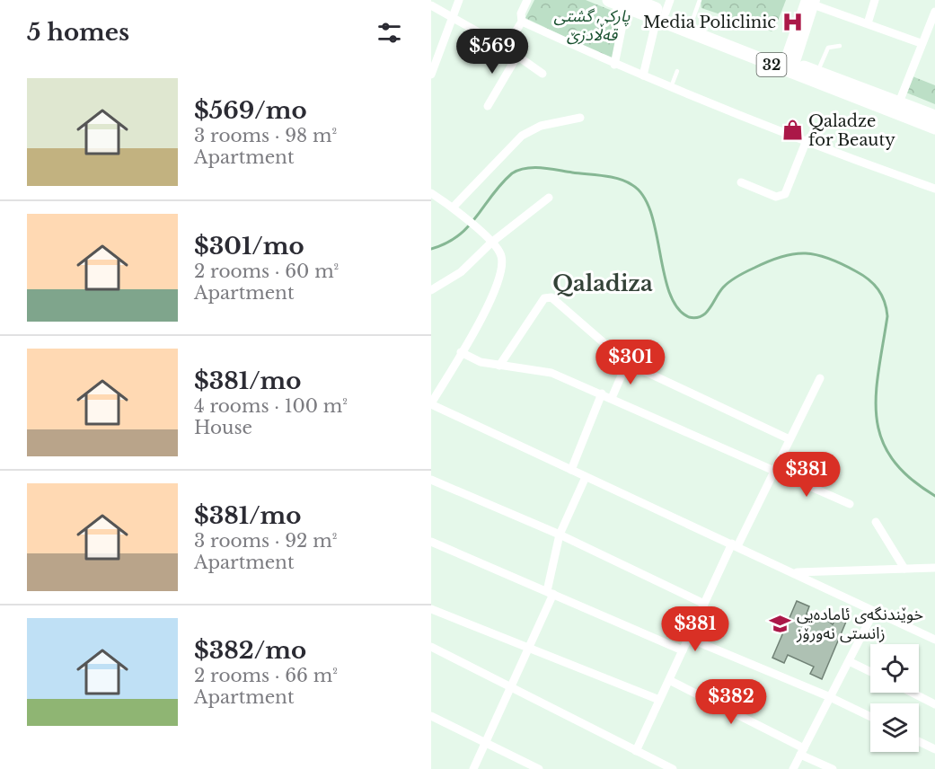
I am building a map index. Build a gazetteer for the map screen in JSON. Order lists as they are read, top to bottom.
{
  "streets": {
    "main road": ["32"]
  },
  "districts": ["Qaladiza"],
  "parks": ["پارکی گشتی قەڵادزێ"],
  "places": {
    "hospital": ["Media Policlinic"],
    "shop": ["Qaladze for Beauty"],
    "school or university": ["خوێندنگەی ئامادەیی زانستی نەورۆز"]
  },
  "page": {
    "heading": "5 homes",
    "price": [
      "$569",
      "$301",
      "$381",
      "$381",
      "$382"
    ],
    "list": [
      {
        "name": "$569/mo",
        "note": "3 rooms · 98 m² · Apartment"
      },
      {
        "name": "$301/mo",
        "note": "2 rooms · 60 m² · Apartment"
      },
      {
        "name": "$381/mo",
        "note": "4 rooms · 100 m² · House"
      },
      {
        "name": "$381/mo",
        "note": "3 rooms · 92 m² · Apartment"
      },
      {
        "name": "$382/mo",
        "note": "2 rooms · 66 m² · Apartment"
      }
    ]
  }
}
